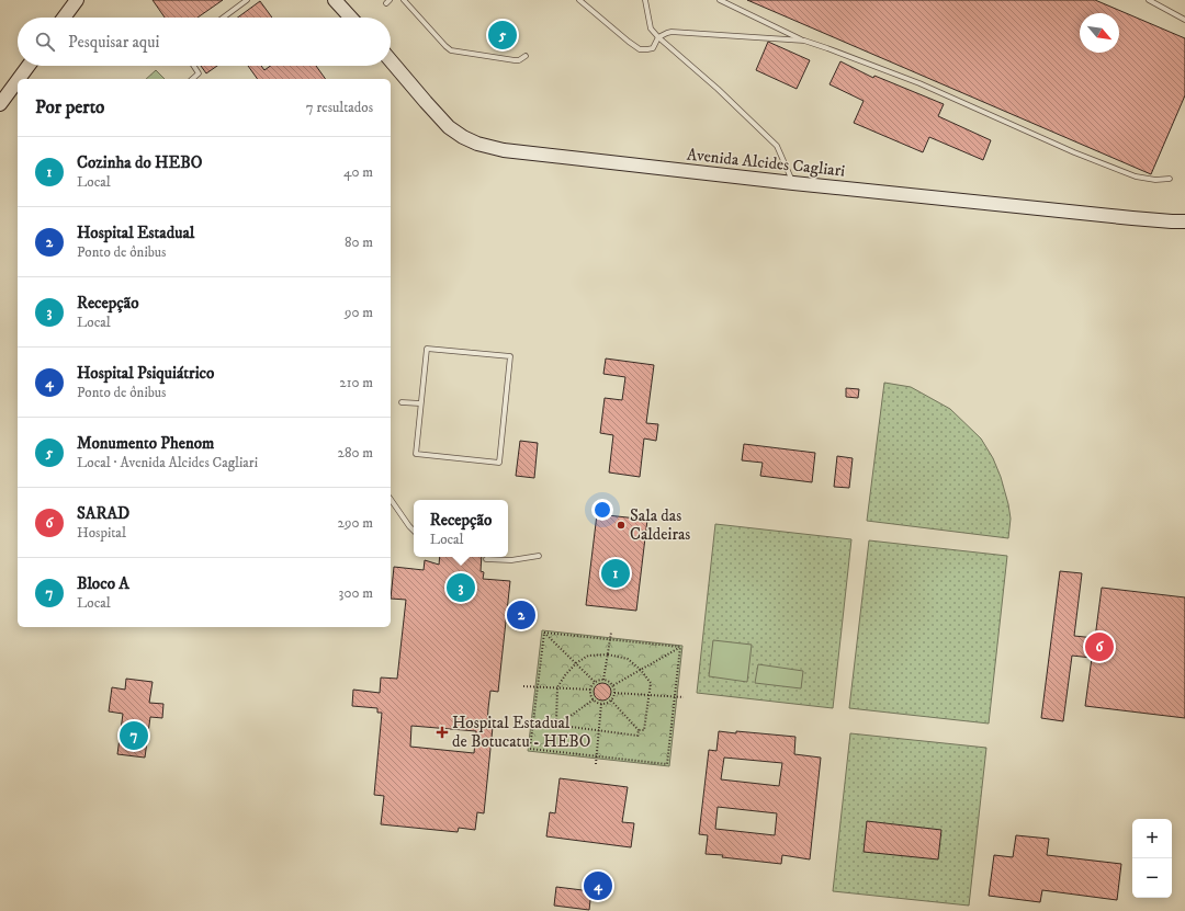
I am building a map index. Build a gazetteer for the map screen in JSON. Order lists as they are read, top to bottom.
{
  "streets": {
    "main road": ["Avenida Alcides Cagliari"]
  },
  "places": {
    "other": ["Sala das Caldeiras"],
    "health": ["Hospital Estadual de Botucatu - HEBO"]
  },
  "north": "bottom right",
  "page": {
    "search": "Pesquisar aqui",
    "pins": [
      "5",
      "1",
      "3",
      "2",
      "6",
      "7",
      "4"
    ],
    "heading": ["Por perto", "7 resultados"],
    "list": [
      {
        "mark": "1",
        "name": "Cozinha do HEBO",
        "note": "Local",
        "value": "40 m"
      },
      {
        "mark": "2",
        "name": "Hospital Estadual",
        "note": "Ponto de ônibus",
        "value": "80 m"
      },
      {
        "mark": "3",
        "name": "Recepção",
        "note": "Local",
        "value": "90 m"
      },
      {
        "mark": "4",
        "name": "Hospital Psiquiátrico",
        "note": "Ponto de ônibus",
        "value": "210 m"
      },
      {
        "mark": "5",
        "name": "Monumento Phenom",
        "note": "Local · Avenida Alcides Cagliari",
        "value": "280 m"
      },
      {
        "mark": "6",
        "name": "SARAD",
        "note": "Hospital",
        "value": "290 m"
      },
      {
        "mark": "7",
        "name": "Bloco A",
        "note": "Local",
        "value": "300 m"
      }
    ],
    "popup": ["Recepção", "Local"],
    "map_buttons": ["+", "−"]
  }
}
